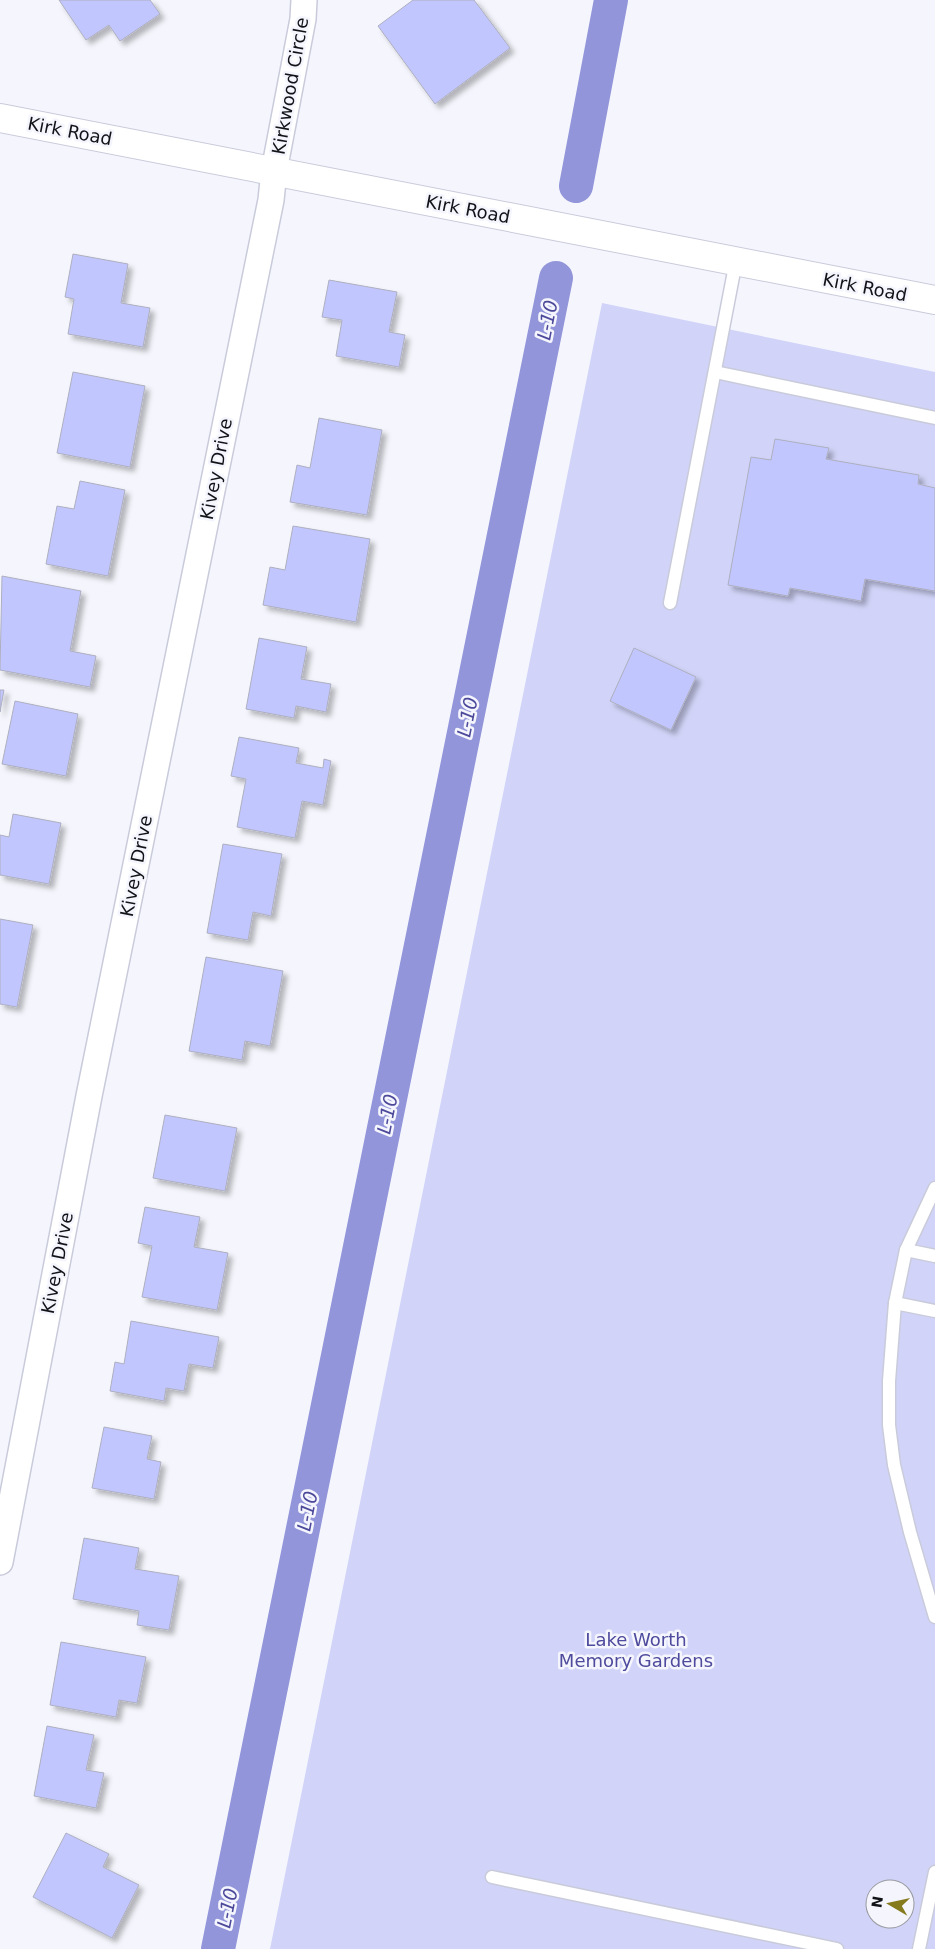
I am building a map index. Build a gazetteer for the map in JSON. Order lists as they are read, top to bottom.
{
  "streets": {
    "street": ["Kirkwood Circle", "Kirk Road", "Kivey Drive"]
  },
  "crossings": [
    ["Kirkwood Circle", "Kirk Road"],
    ["Kirkwood Circle", "Kivey Drive"],
    ["Kirk Road", "Kivey Drive"]
  ],
  "water": ["L-10"],
  "parks": ["Lake Worth Memory Gardens"],
  "north": "left"
}
